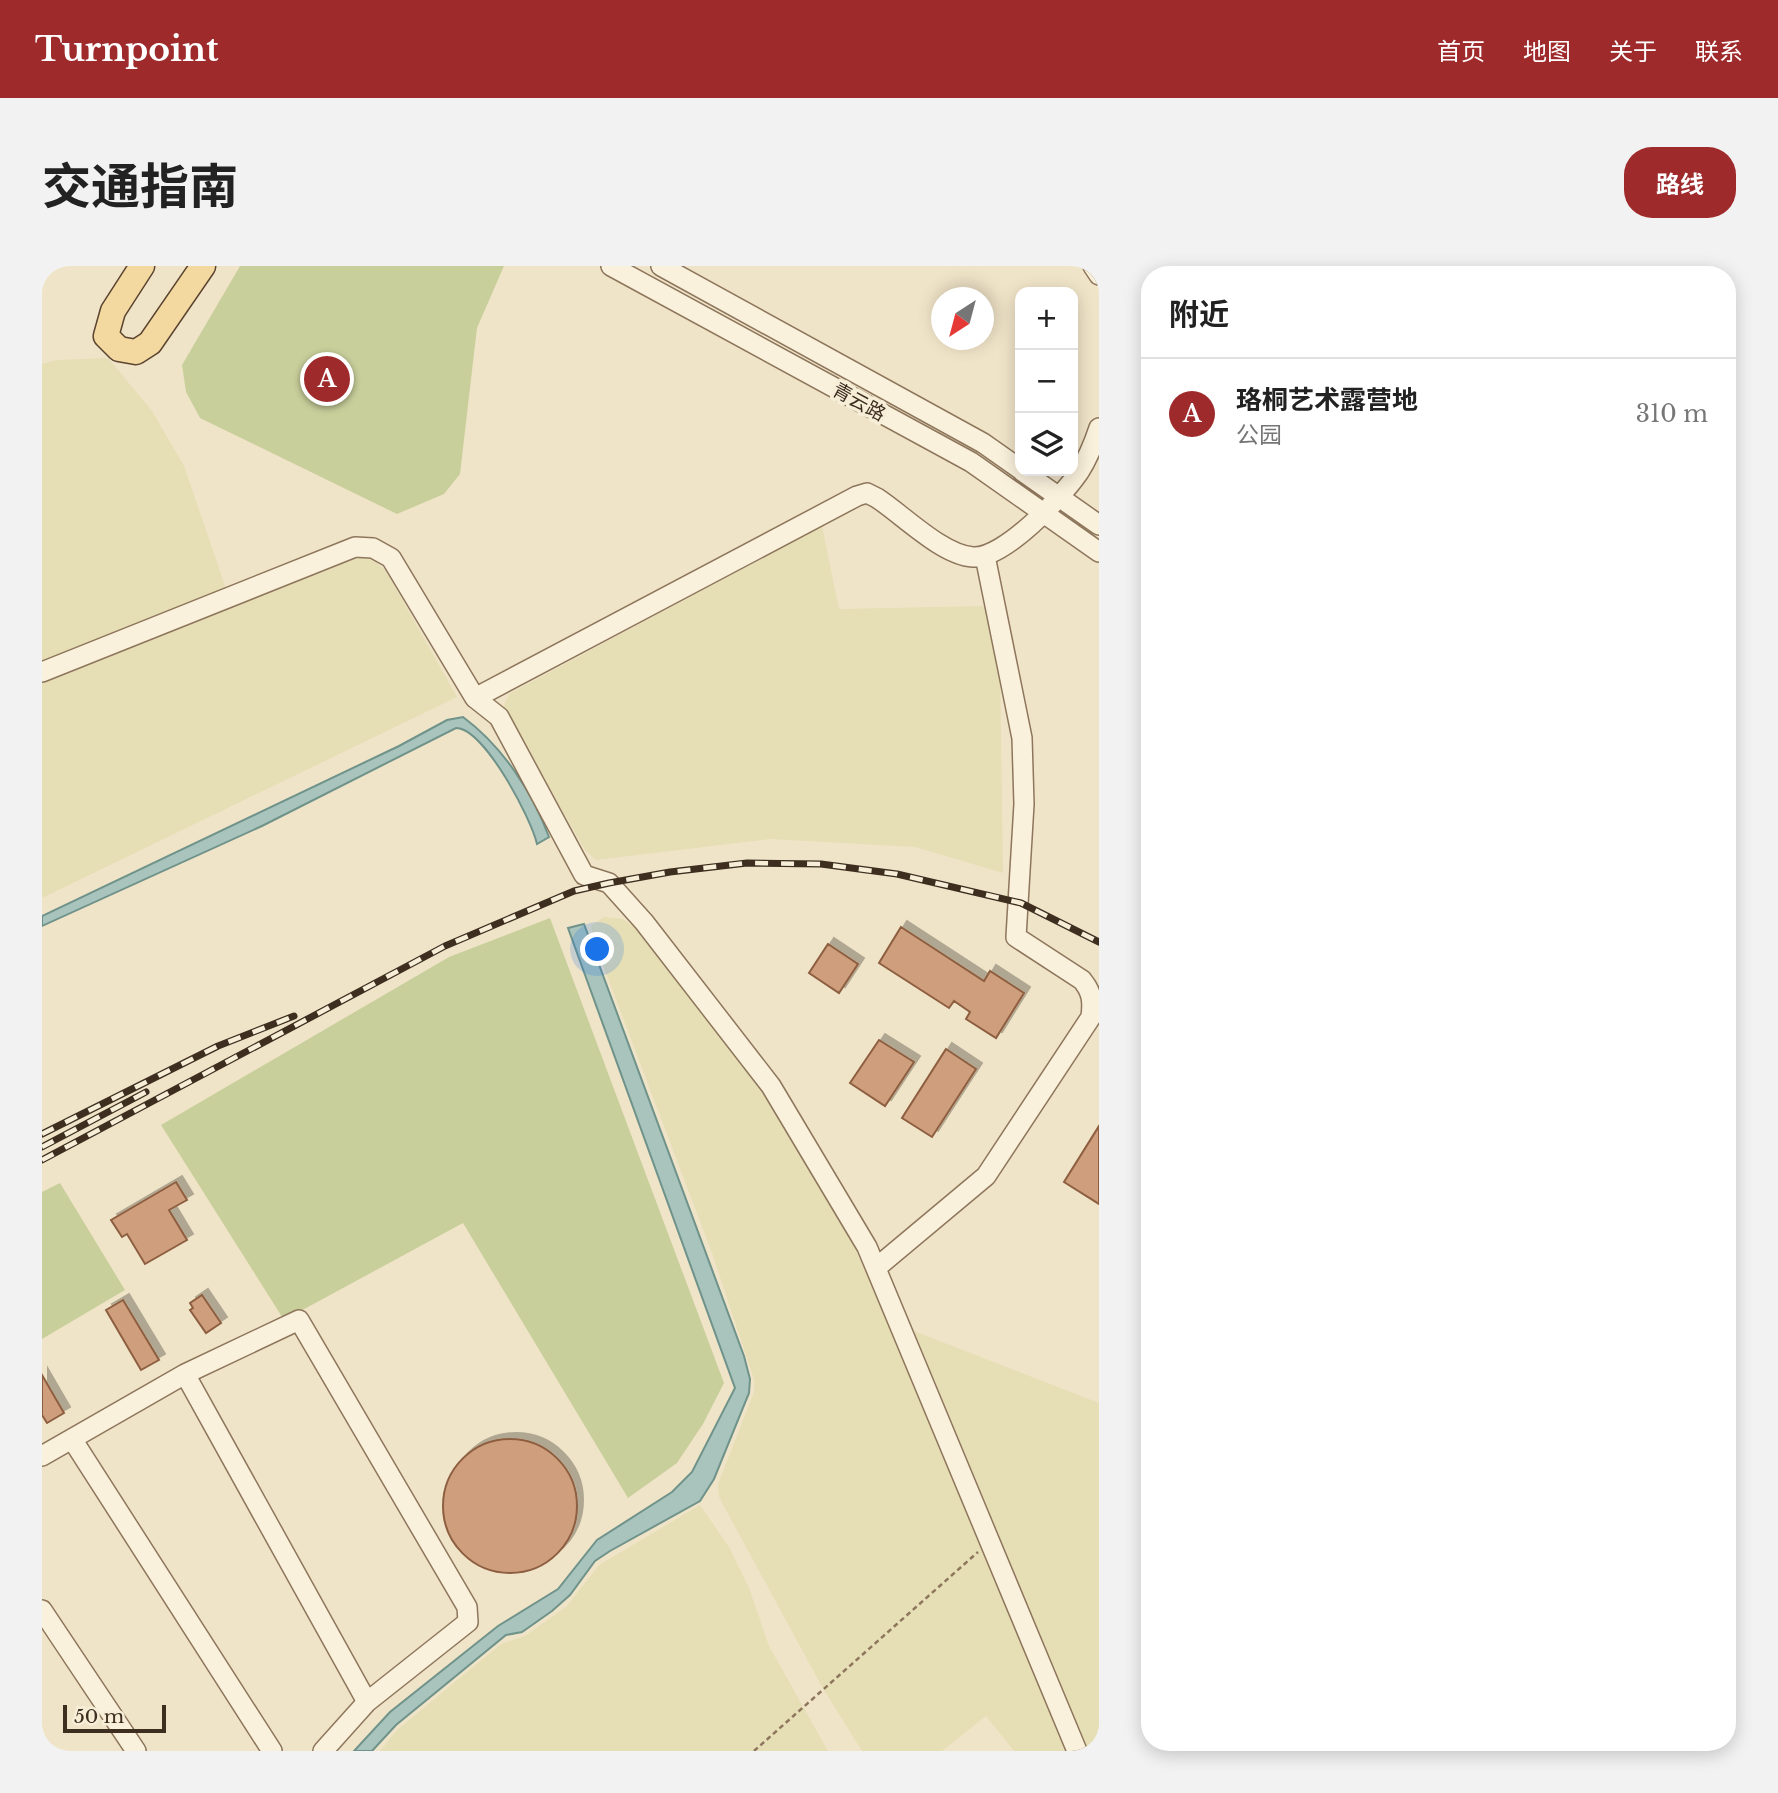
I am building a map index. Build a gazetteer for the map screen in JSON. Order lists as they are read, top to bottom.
{
  "streets": {
    "street": ["青云路"]
  },
  "scale_bar": "50 m",
  "north": "bottom left",
  "page": {
    "header": "Turnpoint",
    "nav": [
      "首页",
      "地图",
      "关于",
      "联系"
    ],
    "title": "交通指南",
    "buttons": "路线",
    "heading": "附近",
    "map_buttons": ["+", "−"],
    "pins": "A",
    "list": [
      {
        "mark": "A",
        "name": "珞桐艺术露营地",
        "note": "公园",
        "value": "310 m"
      }
    ],
    "scale": "50 m"
  }
}
